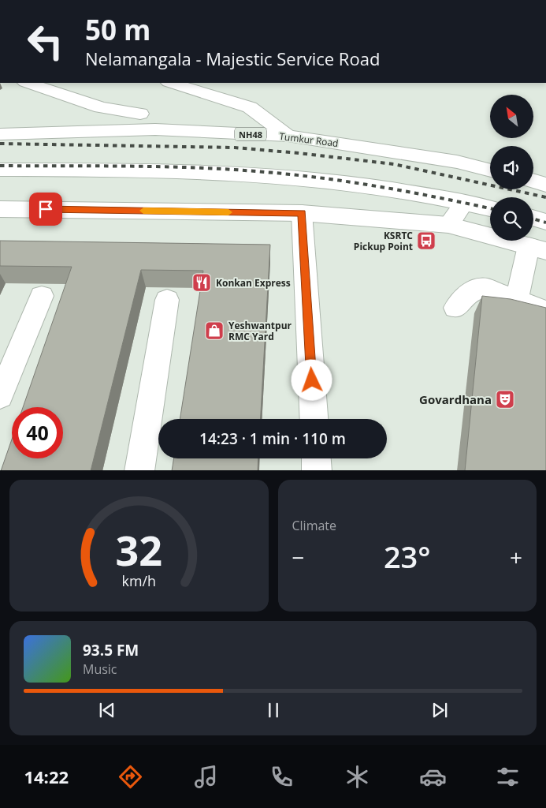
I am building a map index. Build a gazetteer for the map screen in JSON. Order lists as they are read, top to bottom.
{
  "streets": {
    "main road": ["NH48", "Tumkur Road"]
  },
  "places": {
    "bus stop": ["KSRTC Pickup Point"],
    "restaurant": ["Konkan Express"],
    "shop": ["Yeshwantpur RMC Yard"],
    "theatre": ["Govardhana"]
  },
  "north": "top left",
  "page": {
    "turn": ["50 m", "Nelamangala - Majestic Service Road"],
    "limit": "40",
    "trip": "14:23 · 1 min · 110 m",
    "tile": "Climate",
    "heat": ["−", "23°", "+"],
    "song": ["93.5 FM", "Music"],
    "tabs": "14:22",
    "gauge": ["32", "km/h"]
  }
}
